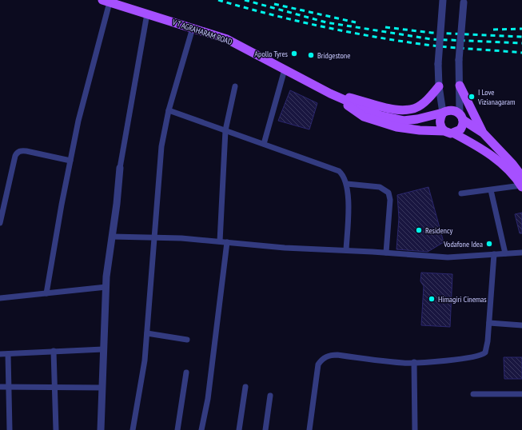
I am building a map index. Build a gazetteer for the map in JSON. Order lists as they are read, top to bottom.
{
  "streets": {
    "main road": ["V T AGRAHARAM ROAD"]
  },
  "places": [
    "Apollo Tyres",
    "Bridgestone",
    "I Love Vizianagaram",
    "Residency",
    "Vodafone Idea",
    "Himagiri Cinemas"
  ]
}
